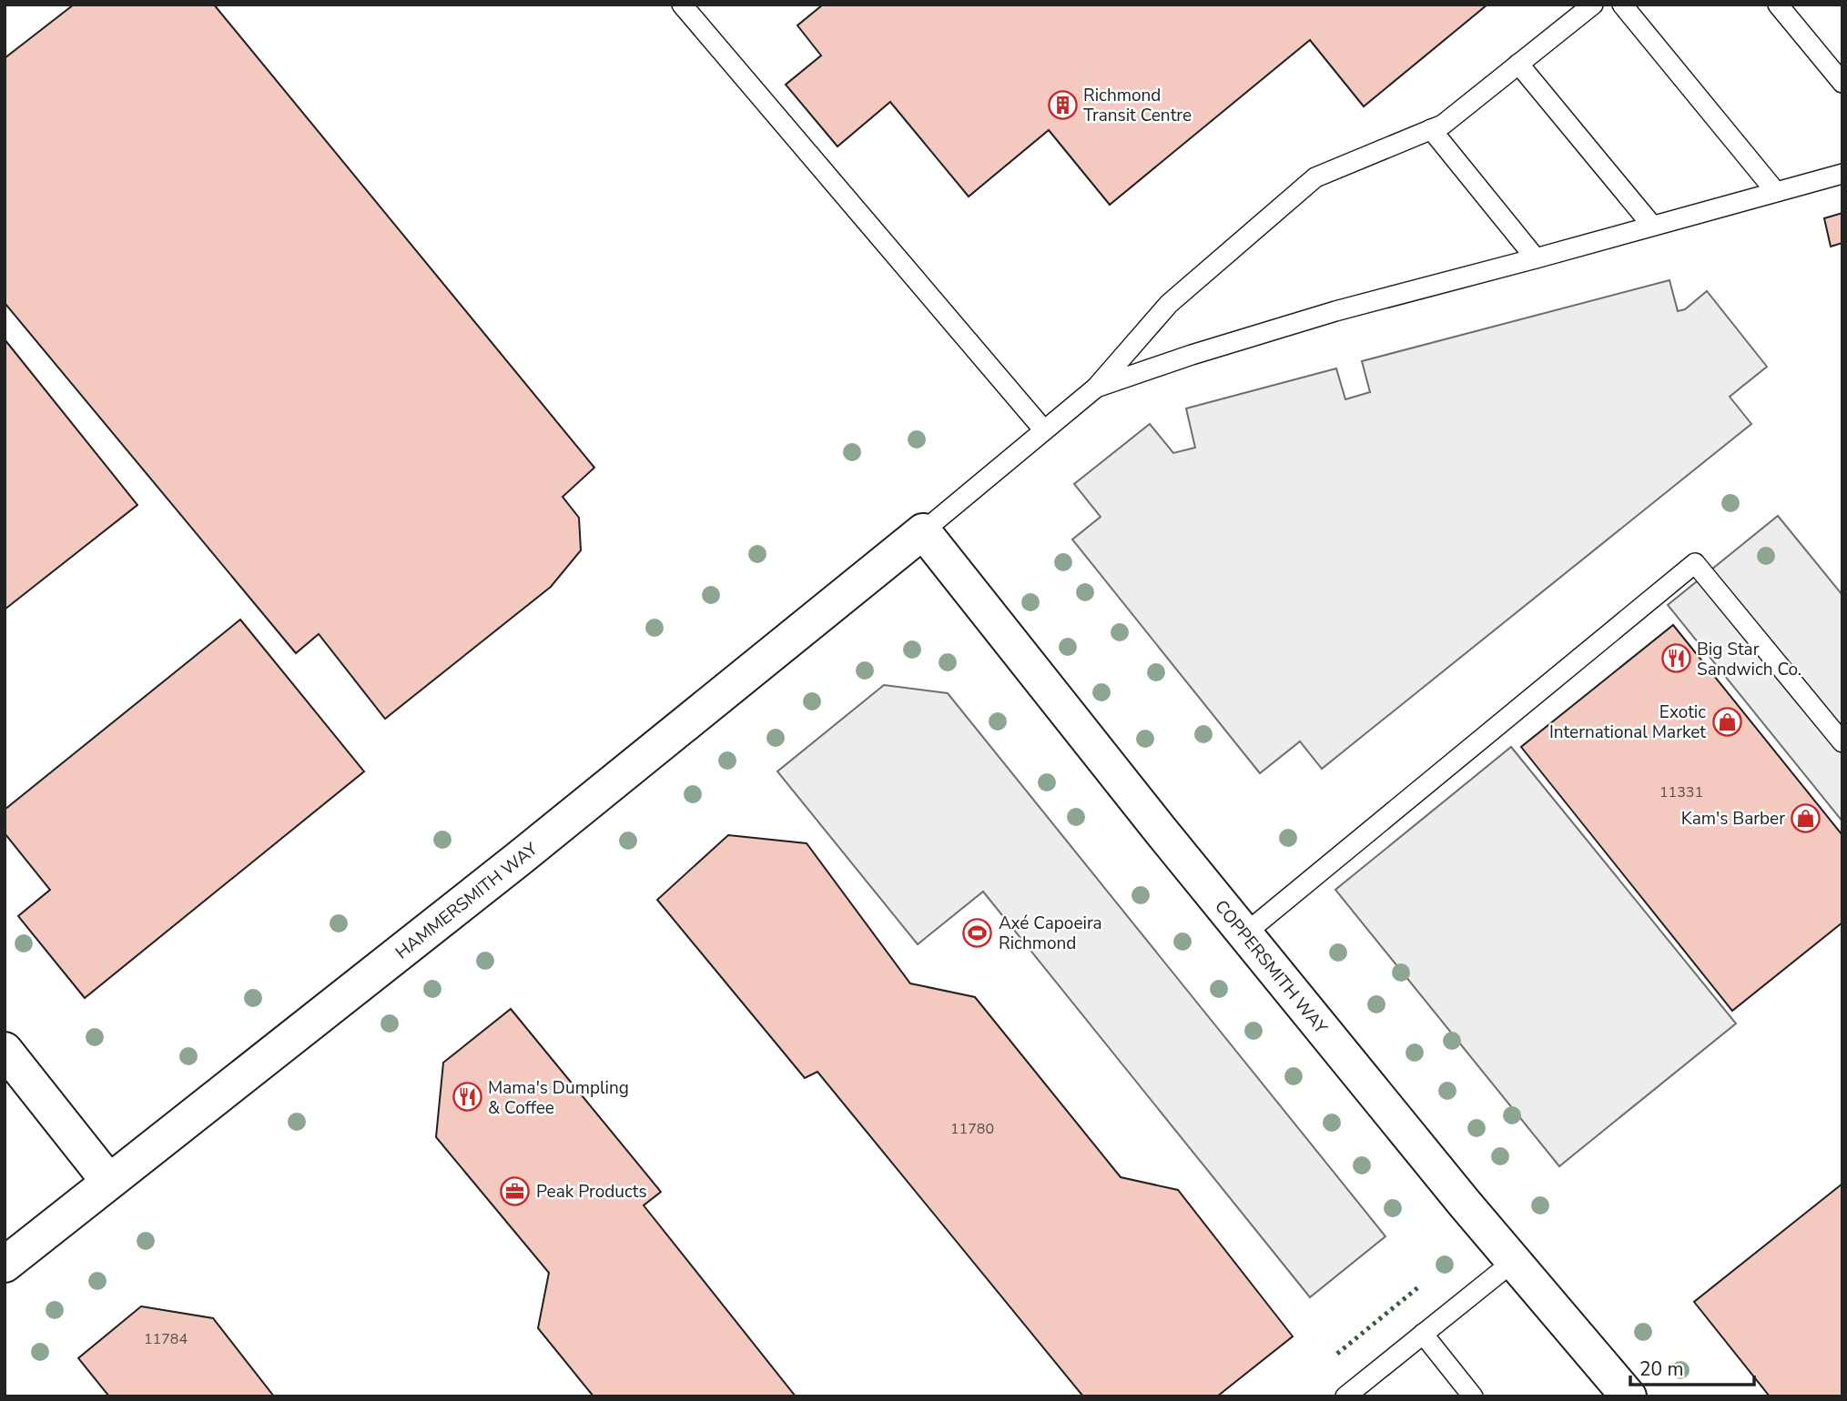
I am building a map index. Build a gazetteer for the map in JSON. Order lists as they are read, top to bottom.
{
  "streets": {
    "street": ["HAMMERSMITH WAY", "COPPERSMITH WAY"]
  },
  "crossings": [
    ["HAMMERSMITH WAY", "COPPERSMITH WAY"]
  ],
  "places": {
    "building": ["Richmond Transit Centre"],
    "restaurant": ["Big Star Sandwich Co.", "Mama's Dumpling & Coffee"],
    "shop": ["Exotic International Market", "Kam's Barber"],
    "sports": ["Axé Capoeira Richmond"],
    "office": ["Peak Products"]
  },
  "house_numbers": ["11331", "11780", "11784"],
  "scale_bar": "20 m"
}
